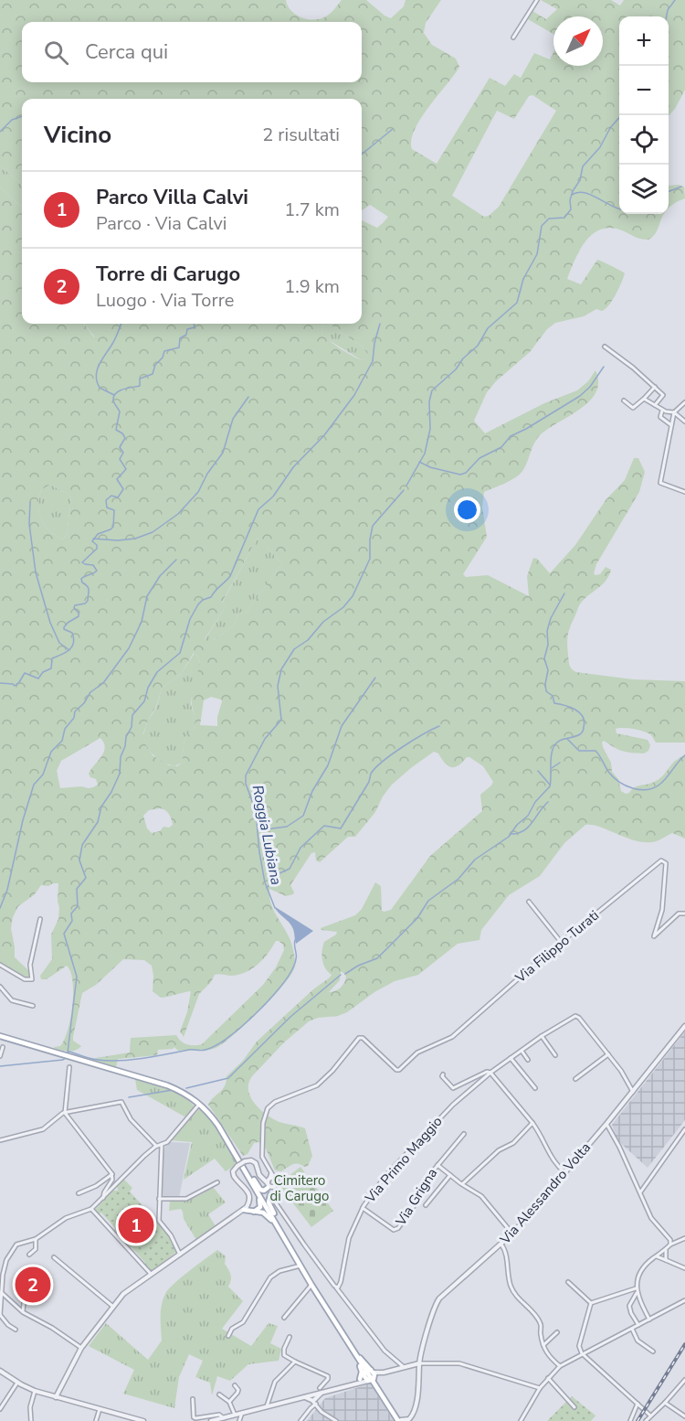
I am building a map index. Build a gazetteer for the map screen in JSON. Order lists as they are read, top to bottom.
{
  "streets": {
    "street": [
      "Via Filippo Turati",
      "Via Primo Maggio",
      "Via Alessandro Volta",
      "Via Grigna"
    ]
  },
  "crossings": [
    ["Via Primo Maggio", "Via Grigna"]
  ],
  "water": ["Roggia Lubiana"],
  "parks": ["Cimitero di Carugo"],
  "north": "top right",
  "page": {
    "map_buttons": ["+", "−"],
    "search": "Cerca qui",
    "heading": ["Vicino", "2 risultati"],
    "list": [
      {
        "mark": "1",
        "name": "Parco Villa Calvi",
        "note": "Parco · Via Calvi",
        "value": "1.7 km"
      },
      {
        "mark": "2",
        "name": "Torre di Carugo",
        "note": "Luogo · Via Torre",
        "value": "1.9 km"
      }
    ],
    "pins": ["1", "2"]
  }
}
